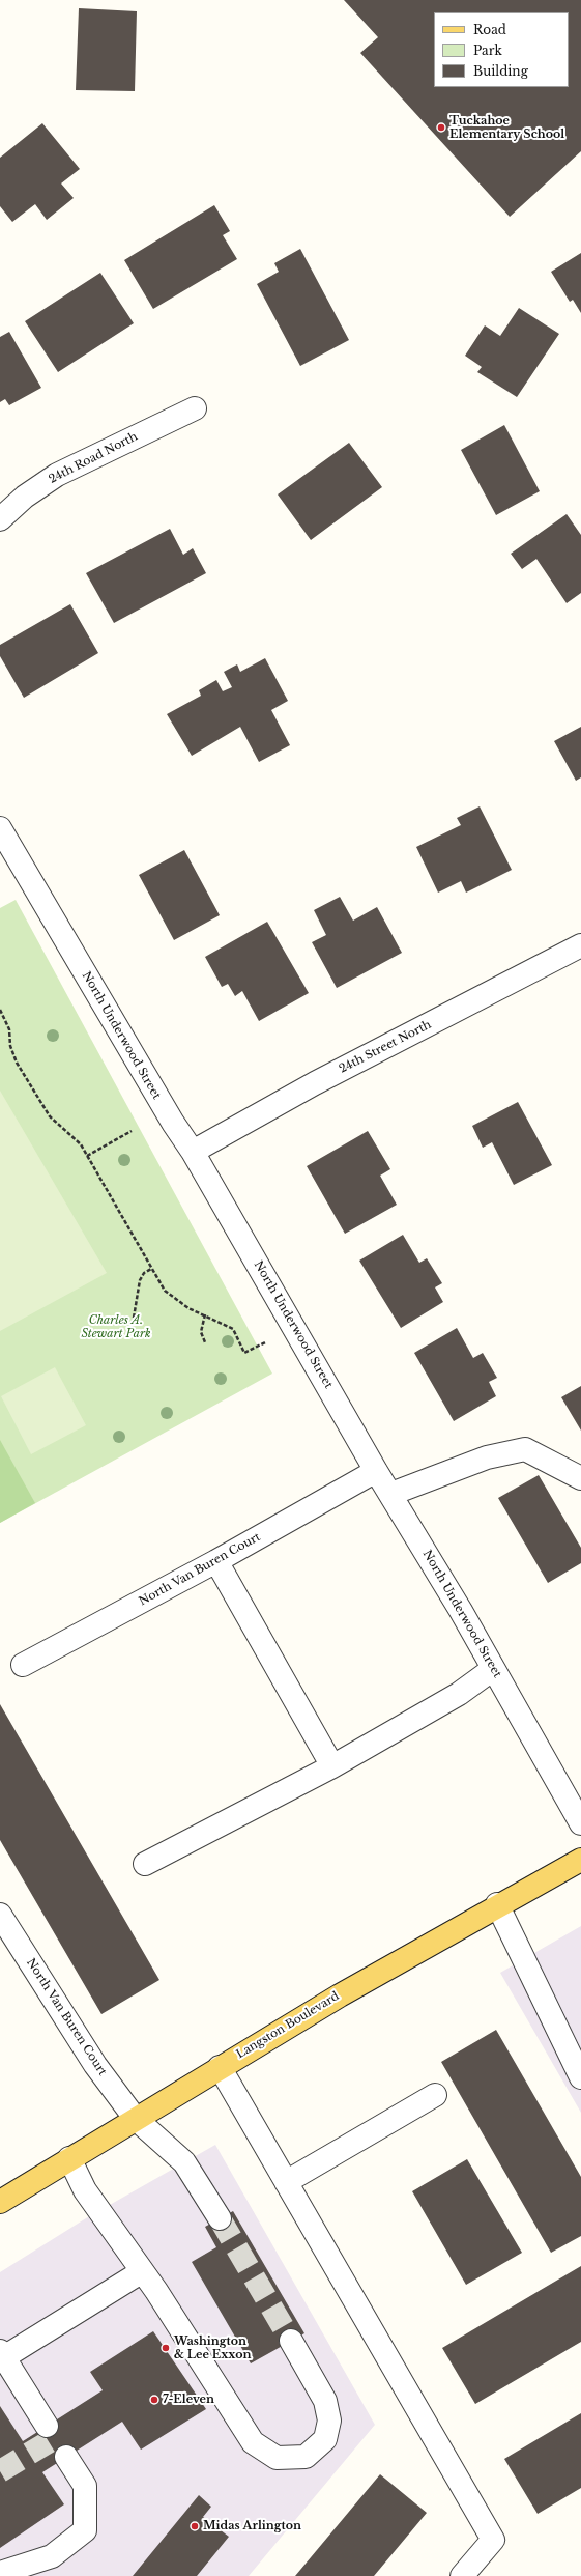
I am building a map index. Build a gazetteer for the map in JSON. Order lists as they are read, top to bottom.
{
  "streets": {
    "main road": ["Langston Boulevard"],
    "street": [
      "24th Road North",
      "North Underwood Street",
      "24th Street North",
      "North Van Buren Court"
    ]
  },
  "crossings": [
    ["North Underwood Street", "24th Street North"],
    ["North Underwood Street", "North Van Buren Court"],
    ["North Van Buren Court", "Langston Boulevard"]
  ],
  "parks": ["Charles A. Stewart Park"],
  "places": [
    "Tuckahoe Elementary School",
    "Washington & Lee Exxon",
    "7-Eleven",
    "Midas Arlington"
  ],
  "legend": ["Road", "Park", "Building"]
}
